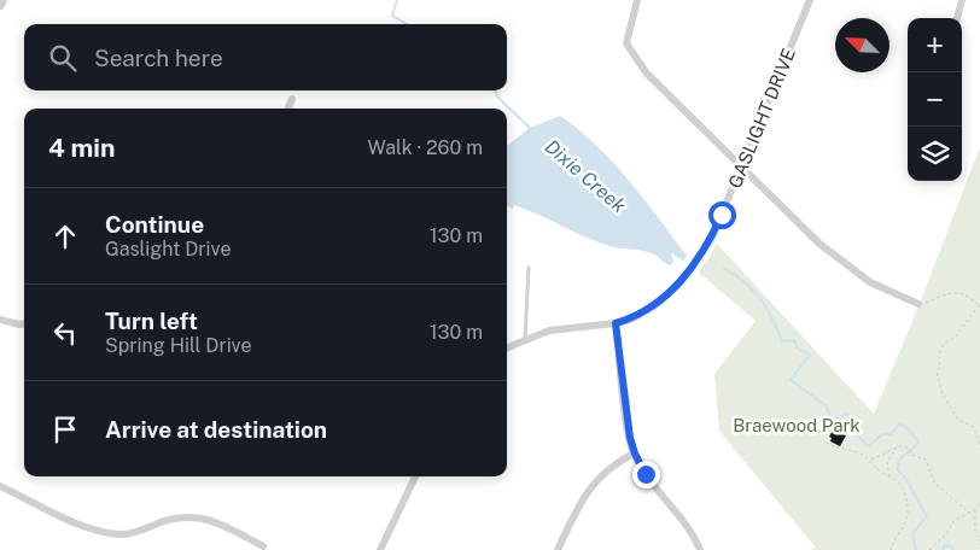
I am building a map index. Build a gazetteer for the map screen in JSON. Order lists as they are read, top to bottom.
{
  "streets": {
    "street": ["GASLIGHT DRIVE"]
  },
  "water": ["Dixie Creek"],
  "parks": ["Braewood Park"],
  "north": "top left",
  "page": {
    "map_buttons": ["+", "−"],
    "search": "Search here",
    "heading": ["4 min", "Walk · 260 m"],
    "list": [
      ["Continue", "Gaslight Drive", "130 m"],
      ["Turn left", "Spring Hill Drive", "130 m"],
      "Arrive at destination"
    ]
  }
}
